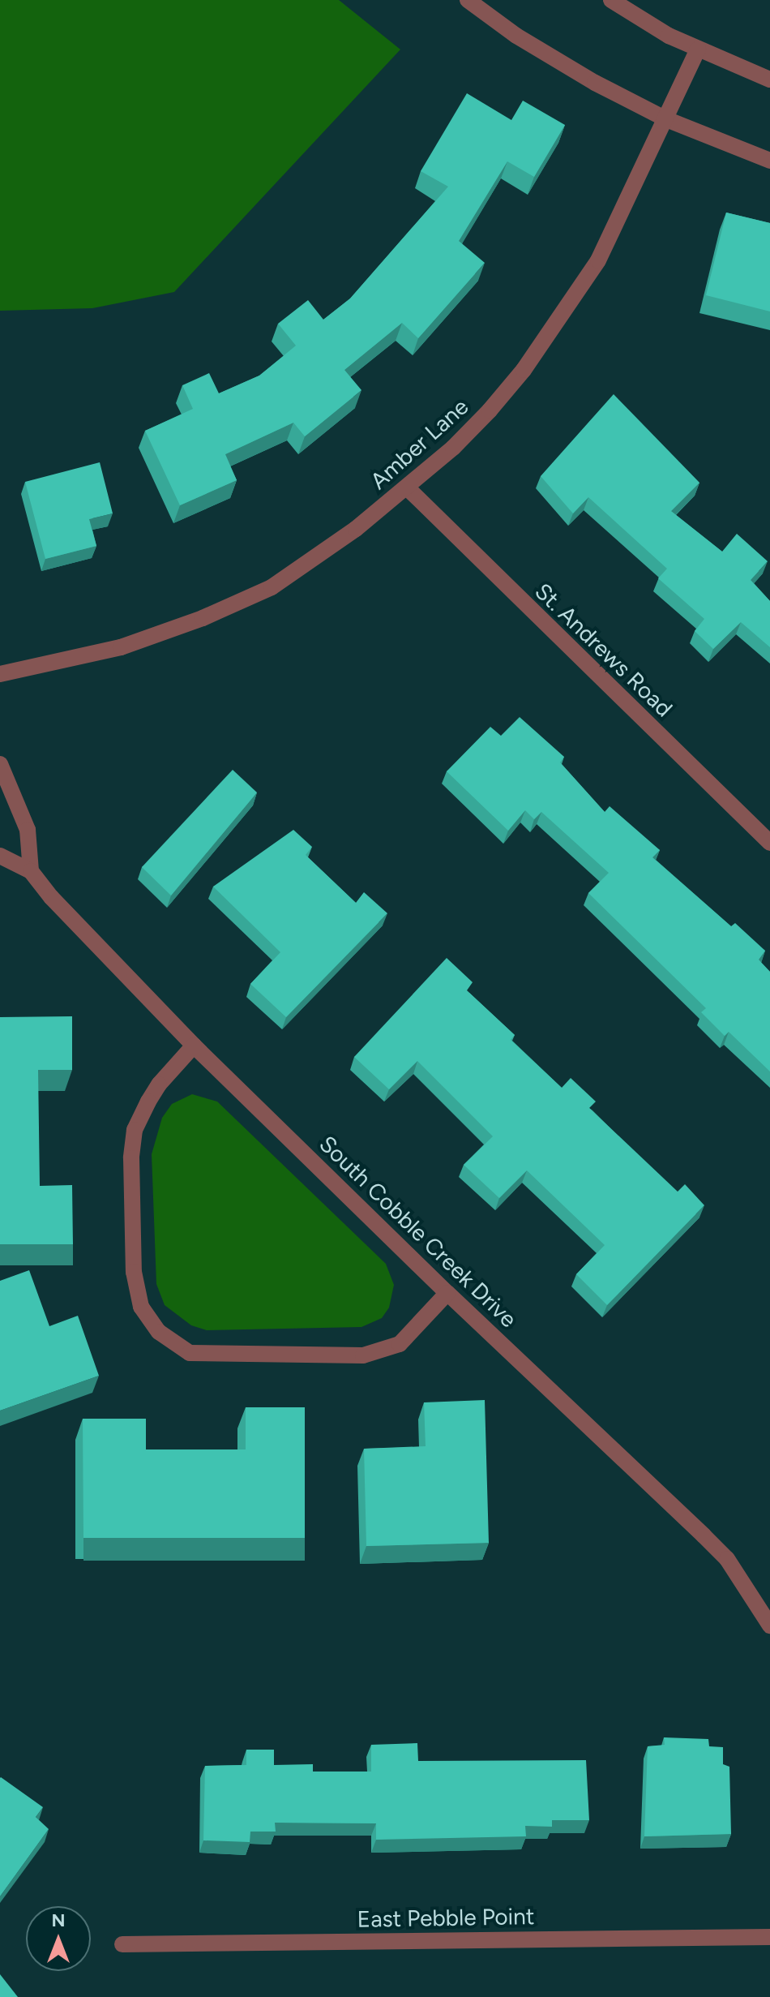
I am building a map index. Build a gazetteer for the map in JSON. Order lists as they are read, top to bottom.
{
  "streets": {
    "street": [
      "Amber Lane",
      "St. Andrews Road",
      "South Cobble Creek Drive",
      "East Pebble Point"
    ]
  },
  "crossings": [
    ["Amber Lane", "St. Andrews Road"]
  ],
  "north": "top"
}
